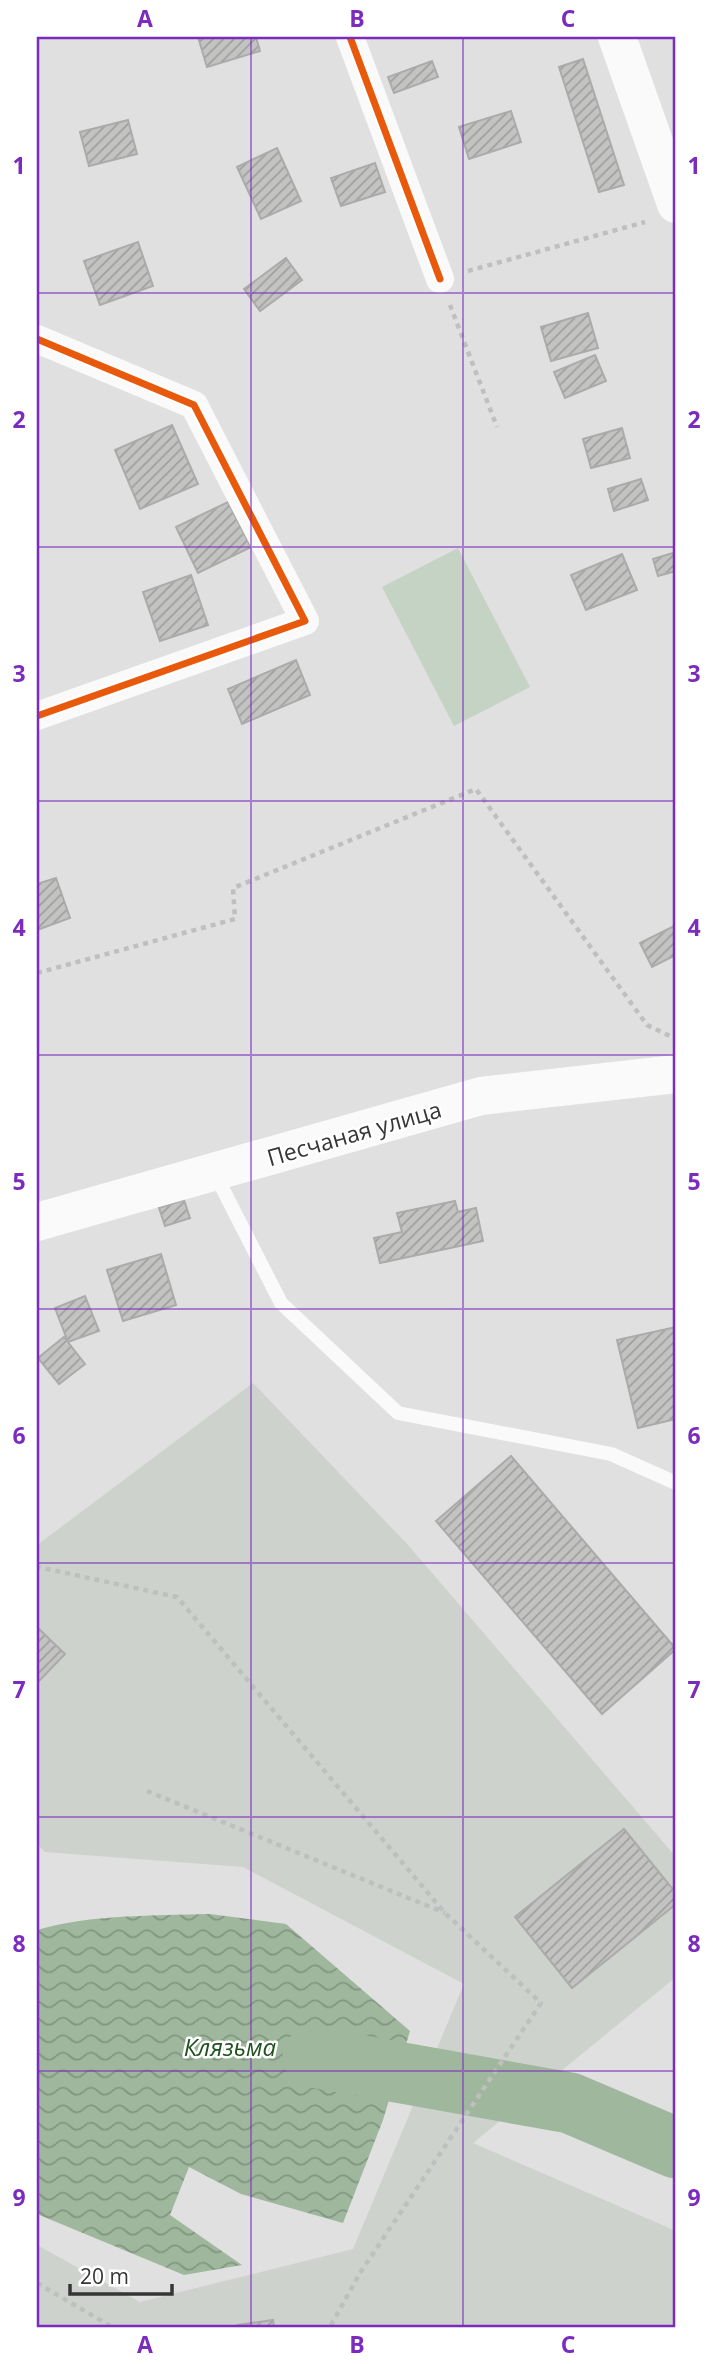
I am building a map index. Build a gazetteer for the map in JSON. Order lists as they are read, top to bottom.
{
  "streets": {
    "main road": ["Песчаная улица"]
  },
  "water": ["Клязьма"],
  "scale_bar": "20 m",
  "grid": {
    "columns": ["A", "B", "C"],
    "rows": [
      "1",
      "2",
      "3",
      "4",
      "5",
      "6",
      "7",
      "8",
      "9"
    ]
  }
}
